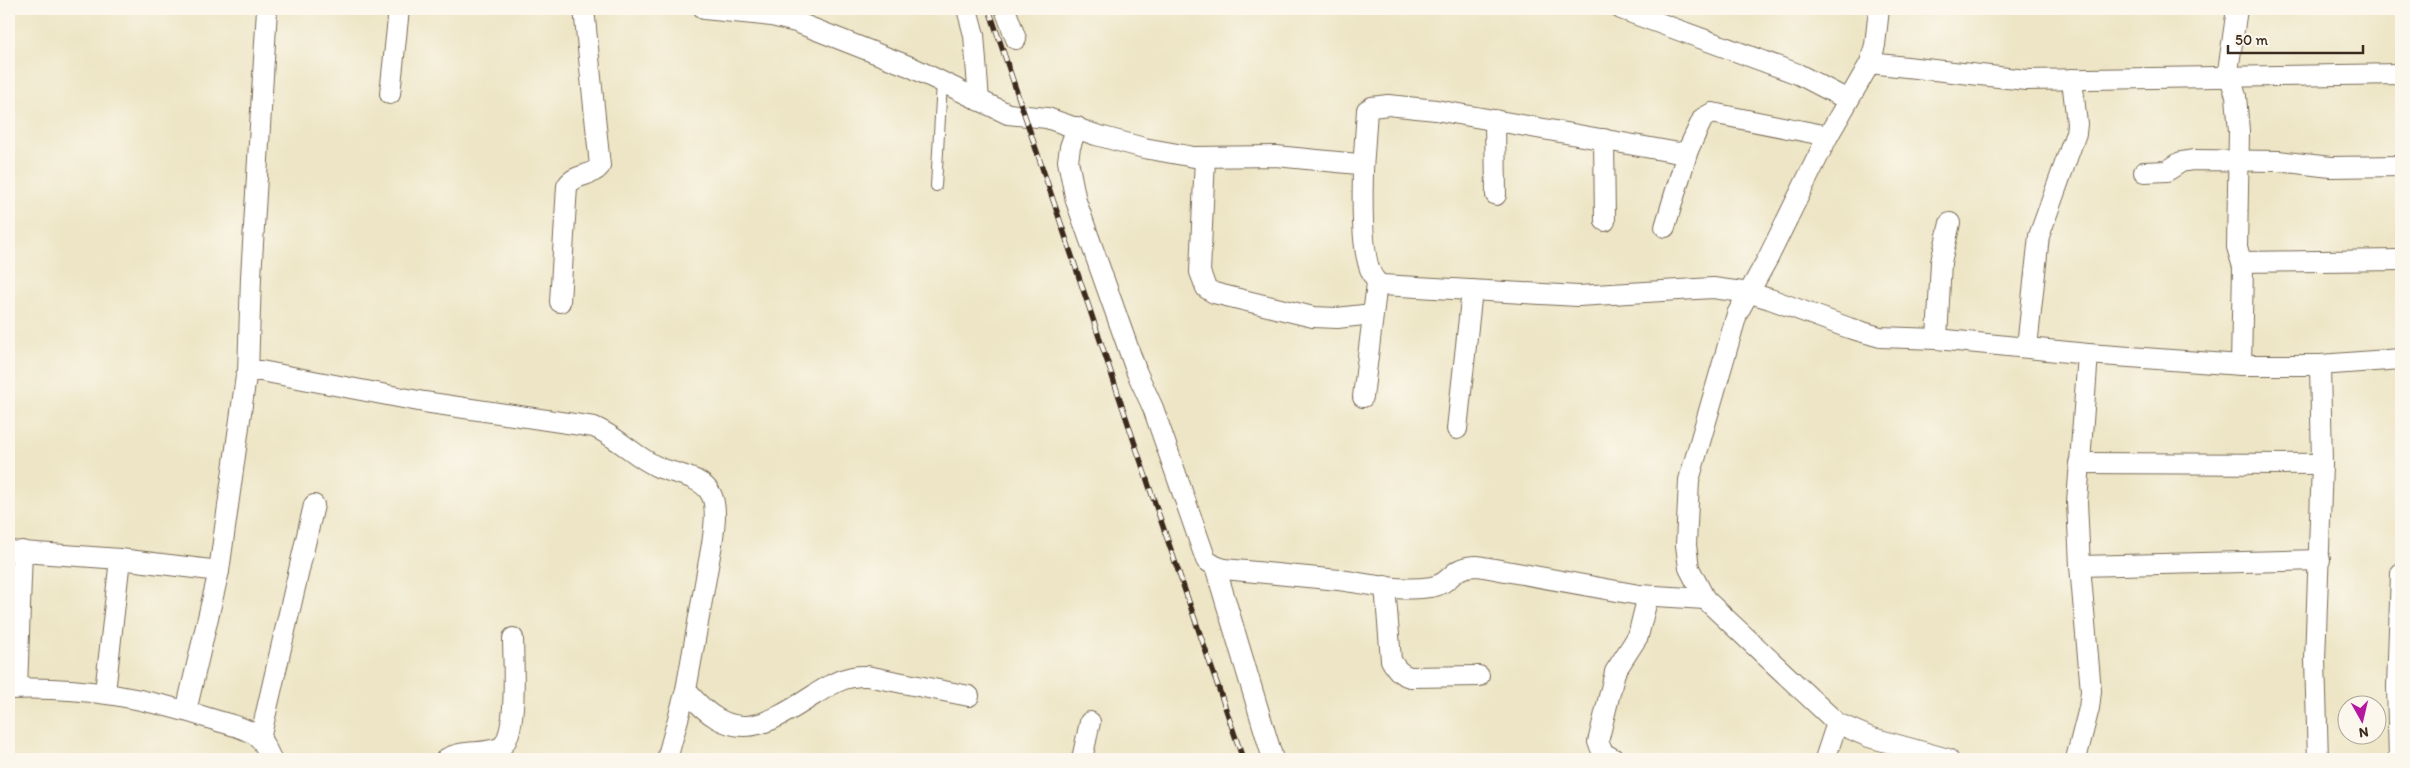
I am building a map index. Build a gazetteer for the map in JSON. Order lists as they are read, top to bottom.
{
  "scale_bar": "50 m",
  "north": "bottom"
}
